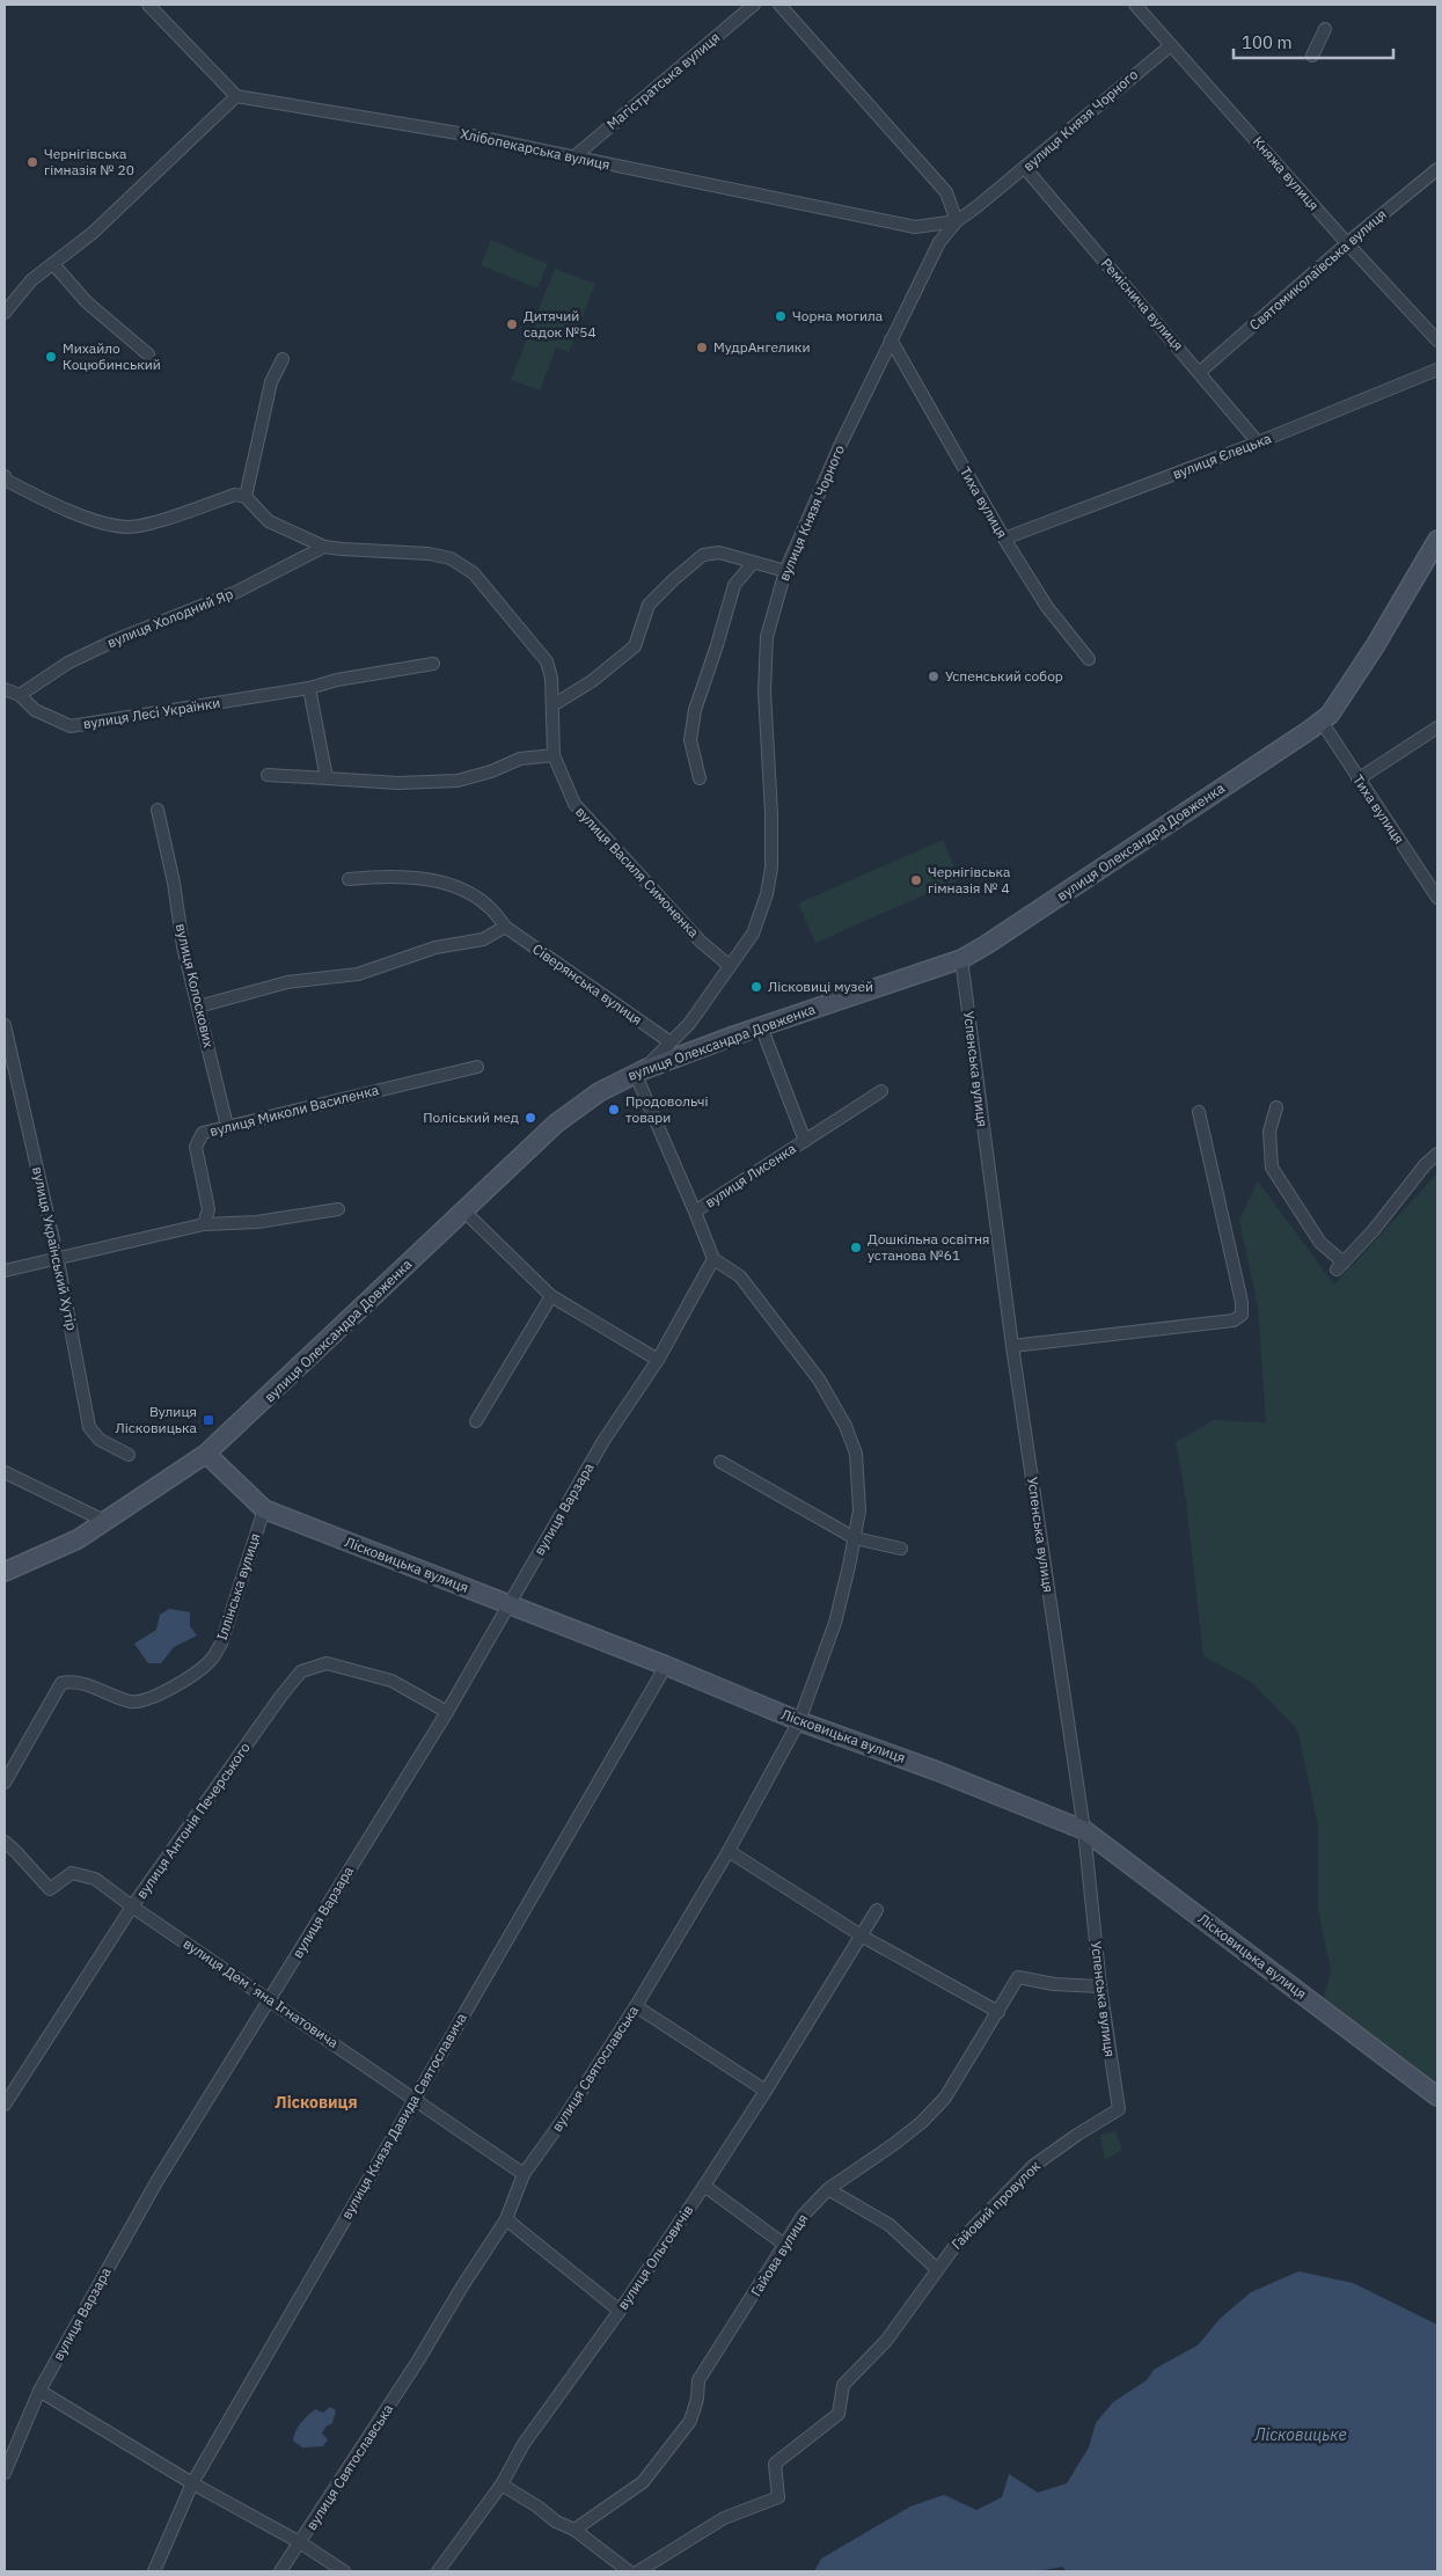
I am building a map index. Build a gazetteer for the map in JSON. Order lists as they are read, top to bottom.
{
  "streets": {
    "main road": ["вулиця Олександра Довженка", "Лісковицька вулиця"],
    "street": [
      "Магістратська вулиця",
      "вулиця Князя Чорного",
      "Хлібопекарська вулиця",
      "Княжа вулиця",
      "Святомиколаївська вулиця",
      "Реміснича вулиця",
      "вулиця Єлецька",
      "Тиха вулиця",
      "вулиця Холодний Яр",
      "вулиця Лесі Українки",
      "вулиця Василя Симоненка",
      "Сіверянська вулиця",
      "вулиця Колоскових",
      "Успенська вулиця",
      "вулиця Миколи Василенка",
      "вулиця Лисенка",
      "вулиця Український Хутір",
      "вулиця Варзара",
      "Іллінська вулиця",
      "вулиця Антонія Печерського",
      "вулиця Демʼяна Ігнатовича",
      "вулиця Святославська",
      "вулиця Князя Давида Святославича",
      "Гайовий провулок",
      "Гайова вулиця",
      "вулиця Ольговичів"
    ]
  },
  "crossings": [
    ["Магістратська вулиця", "Хлібопекарська вулиця"],
    ["вулиця Князя Чорного", "Хлібопекарська вулиця"],
    ["вулиця Князя Чорного", "Княжа вулиця"],
    ["вулиця Князя Чорного", "Реміснича вулиця"],
    ["вулиця Князя Чорного", "Тиха вулиця"],
    ["вулиця Князя Чорного", "вулиця Олександра Довженка"],
    ["вулиця Князя Чорного", "вулиця Василя Симоненка"],
    ["вулиця Князя Чорного", "Сіверянська вулиця"],
    ["Княжа вулиця", "Святомиколаївська вулиця"],
    ["Святомиколаївська вулиця", "Реміснича вулиця"],
    ["Реміснича вулиця", "вулиця Єлецька"],
    ["вулиця Єлецька", "Тиха вулиця"],
    ["Тиха вулиця", "вулиця Олександра Довженка"],
    ["вулиця Холодний Яр", "вулиця Лесі Українки"],
    ["вулиця Холодний Яр", "вулиця Василя Симоненка"],
    ["вулиця Олександра Довженка", "Успенська вулиця"],
    ["вулиця Олександра Довженка", "вулиця Лисенка"],
    ["вулиця Олександра Довженка", "Лісковицька вулиця"],
    ["вулиця Колоскових", "вулиця Миколи Василенка"],
    ["Успенська вулиця", "Лісковицька вулиця"],
    ["Успенська вулиця", "Гайовий провулок"],
    ["Успенська вулиця", "Гайова вулиця"],
    ["вулиця Варзара", "Лісковицька вулиця"],
    ["вулиця Варзара", "вулиця Антонія Печерського"],
    ["вулиця Варзара", "вулиця Демʼяна Ігнатовича"],
    ["вулиця Варзара", "вулиця Святославська"],
    ["Лісковицька вулиця", "Іллінська вулиця"],
    ["Лісковицька вулиця", "вулиця Святославська"],
    ["Лісковицька вулиця", "вулиця Князя Давида Святославича"],
    ["вулиця Антонія Печерського", "вулиця Демʼяна Ігнатовича"],
    ["вулиця Демʼяна Ігнатовича", "вулиця Святославська"],
    ["вулиця Демʼяна Ігнатовича", "вулиця Князя Давида Святославича"]
  ],
  "districts": ["Лісковиця"],
  "water": ["Лісковицьке"],
  "places": {
    "other": [
      "Чернігівська гімназія № 20",
      "Чорна могила",
      "Дитячий садок №54",
      "МудрАнгелики",
      "Михайло Коцюбинський",
      "Успенський собор",
      "Чернігівська гімназія № 4",
      "Лісковиці музей",
      "Продовольчі товари",
      "Поліський мед",
      "Дошкільна освітня установа №61"
    ],
    "transit": ["Вулиця Лісковицька"]
  },
  "scale_bar": "100 m"
}
